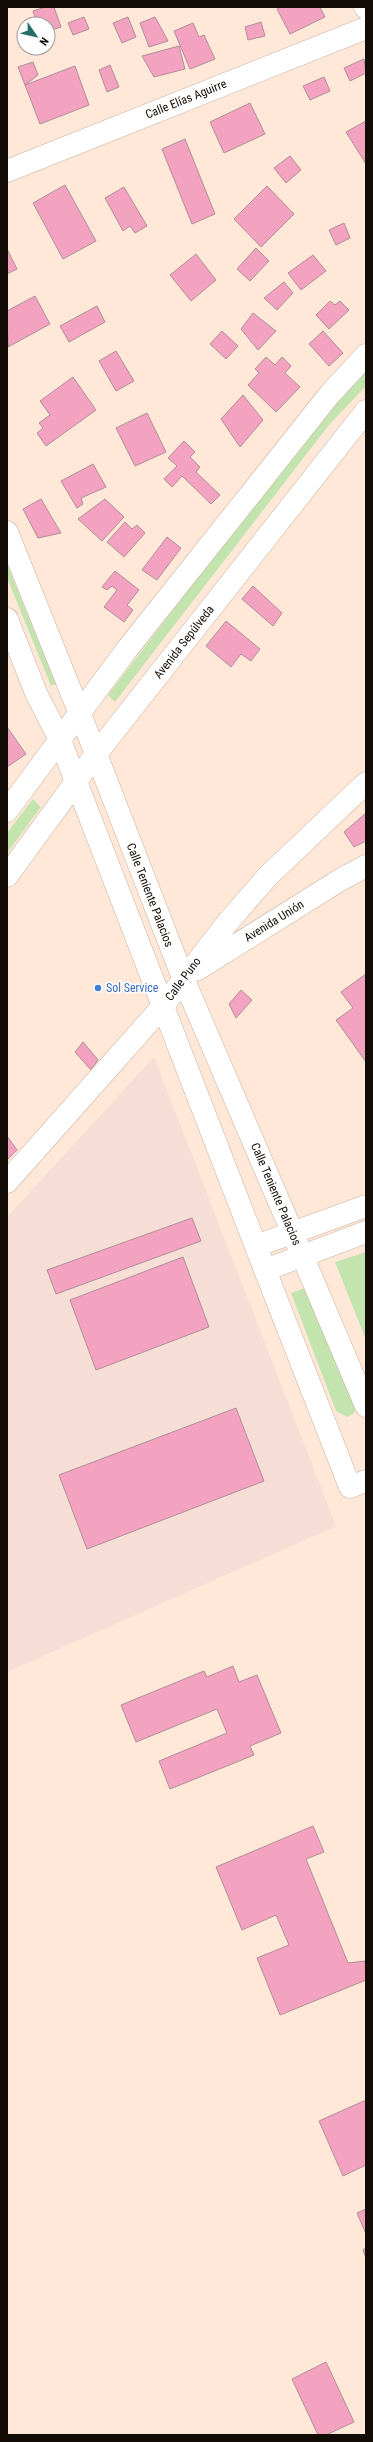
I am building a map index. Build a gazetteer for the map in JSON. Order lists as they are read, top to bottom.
{
  "streets": {
    "street": [
      "Calle Elías Aguirre",
      "Avenida Sepúlveda",
      "Calle Teniente Palacios",
      "Avenida Unión",
      "Calle Puno"
    ]
  },
  "crossings": [
    ["Avenida Sepúlveda", "Calle Teniente Palacios"],
    ["Calle Teniente Palacios", "Avenida Unión"],
    ["Calle Teniente Palacios", "Calle Puno"],
    ["Avenida Unión", "Calle Puno"]
  ],
  "places": ["Sol Service"],
  "north": "bottom right"
}
